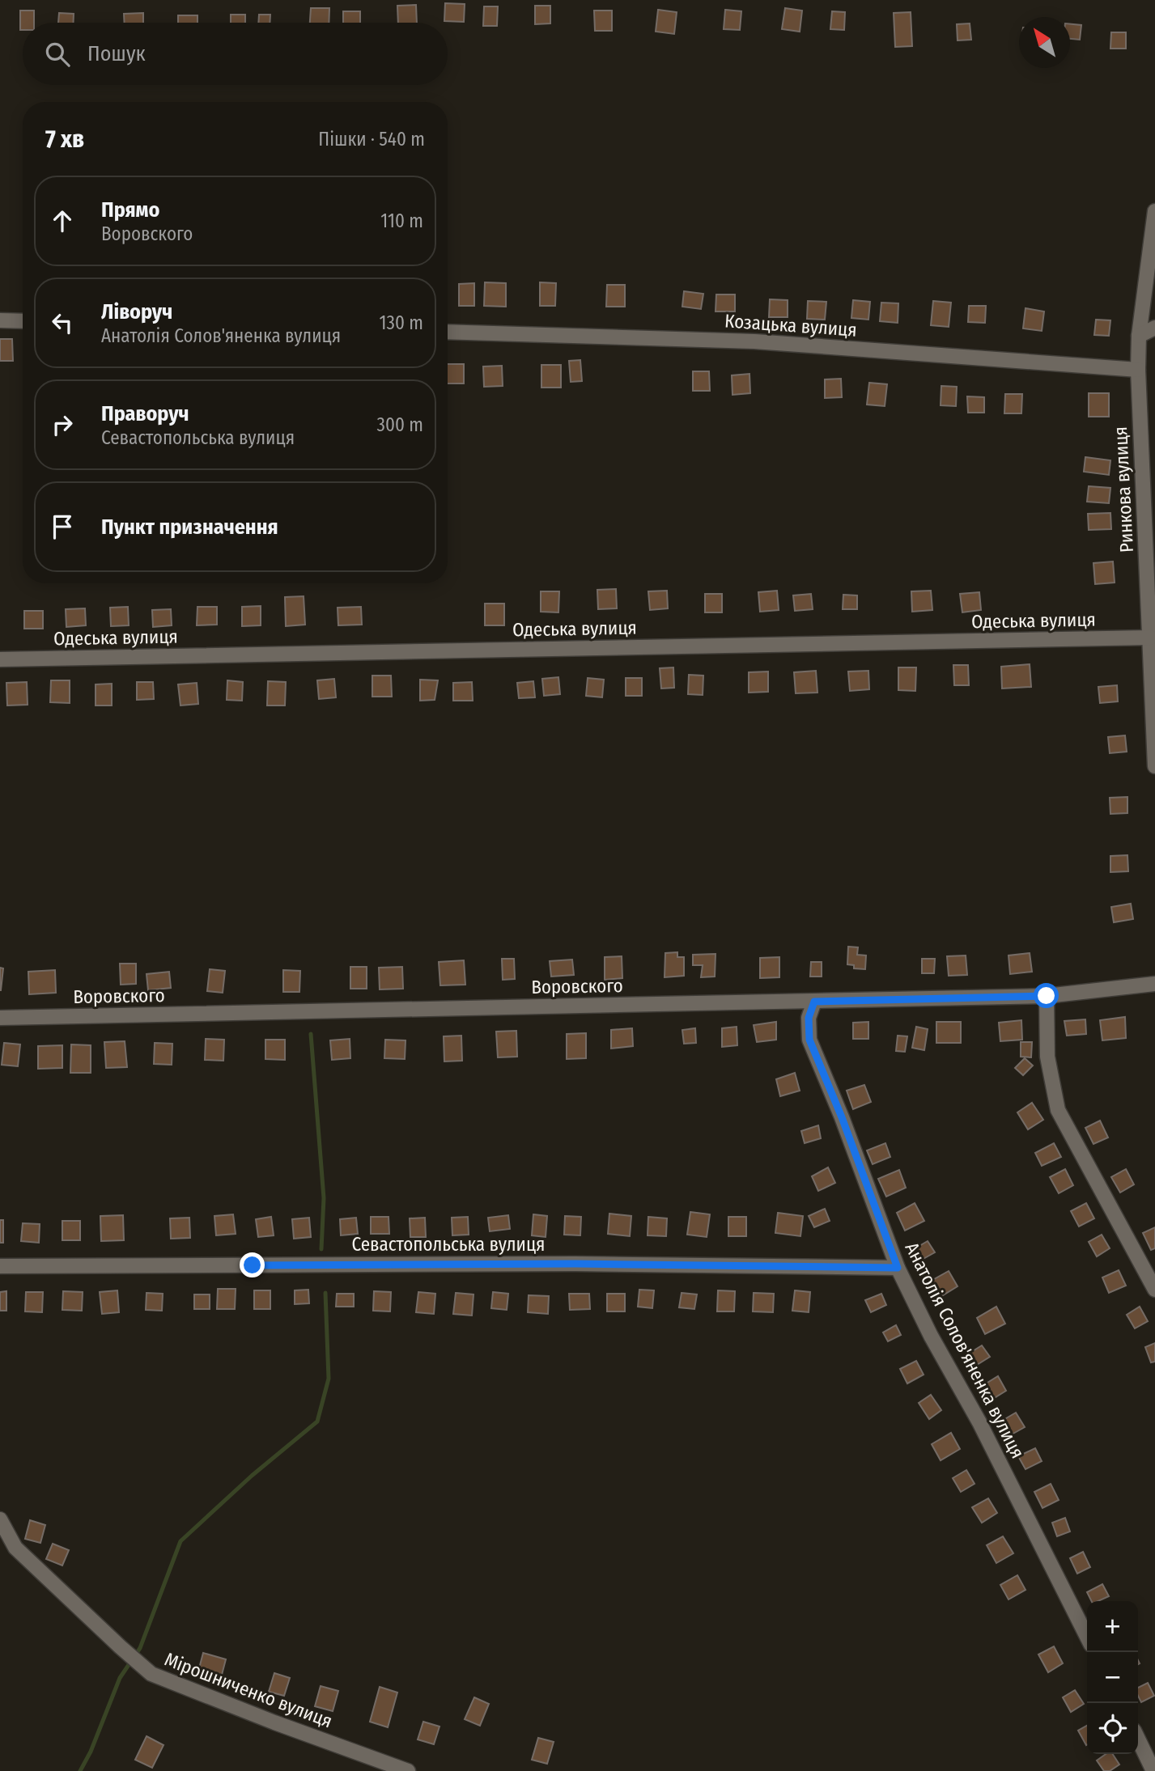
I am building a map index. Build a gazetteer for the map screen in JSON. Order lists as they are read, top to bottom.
{
  "streets": {
    "street": [
      "Козацька вулиця",
      "Ринкова вулиця",
      "Одеська вулиця",
      "Воровского",
      "Севастопольська вулиця",
      "Анатолія Солов'яненка вулиця",
      "Мірошниченко вулиця"
    ]
  },
  "crossings": [
    ["Козацька вулиця", "Ринкова вулиця"],
    ["Ринкова вулиця", "Одеська вулиця"],
    ["Воровского", "Анатолія Солов'яненка вулиця"],
    ["Севастопольська вулиця", "Анатолія Солов'яненка вулиця"]
  ],
  "north": "top left",
  "page": {
    "search": "Пошук",
    "heading": ["7 хв", "Пішки · 540 m"],
    "list": [
      ["Прямо", "Воровского", "110 m"],
      ["Ліворуч", "Анатолія Солов'яненка вулиця", "130 m"],
      ["Праворуч", "Севастопольська вулиця", "300 m"],
      "Пункт призначення"
    ],
    "map_buttons": ["+", "−"]
  }
}
